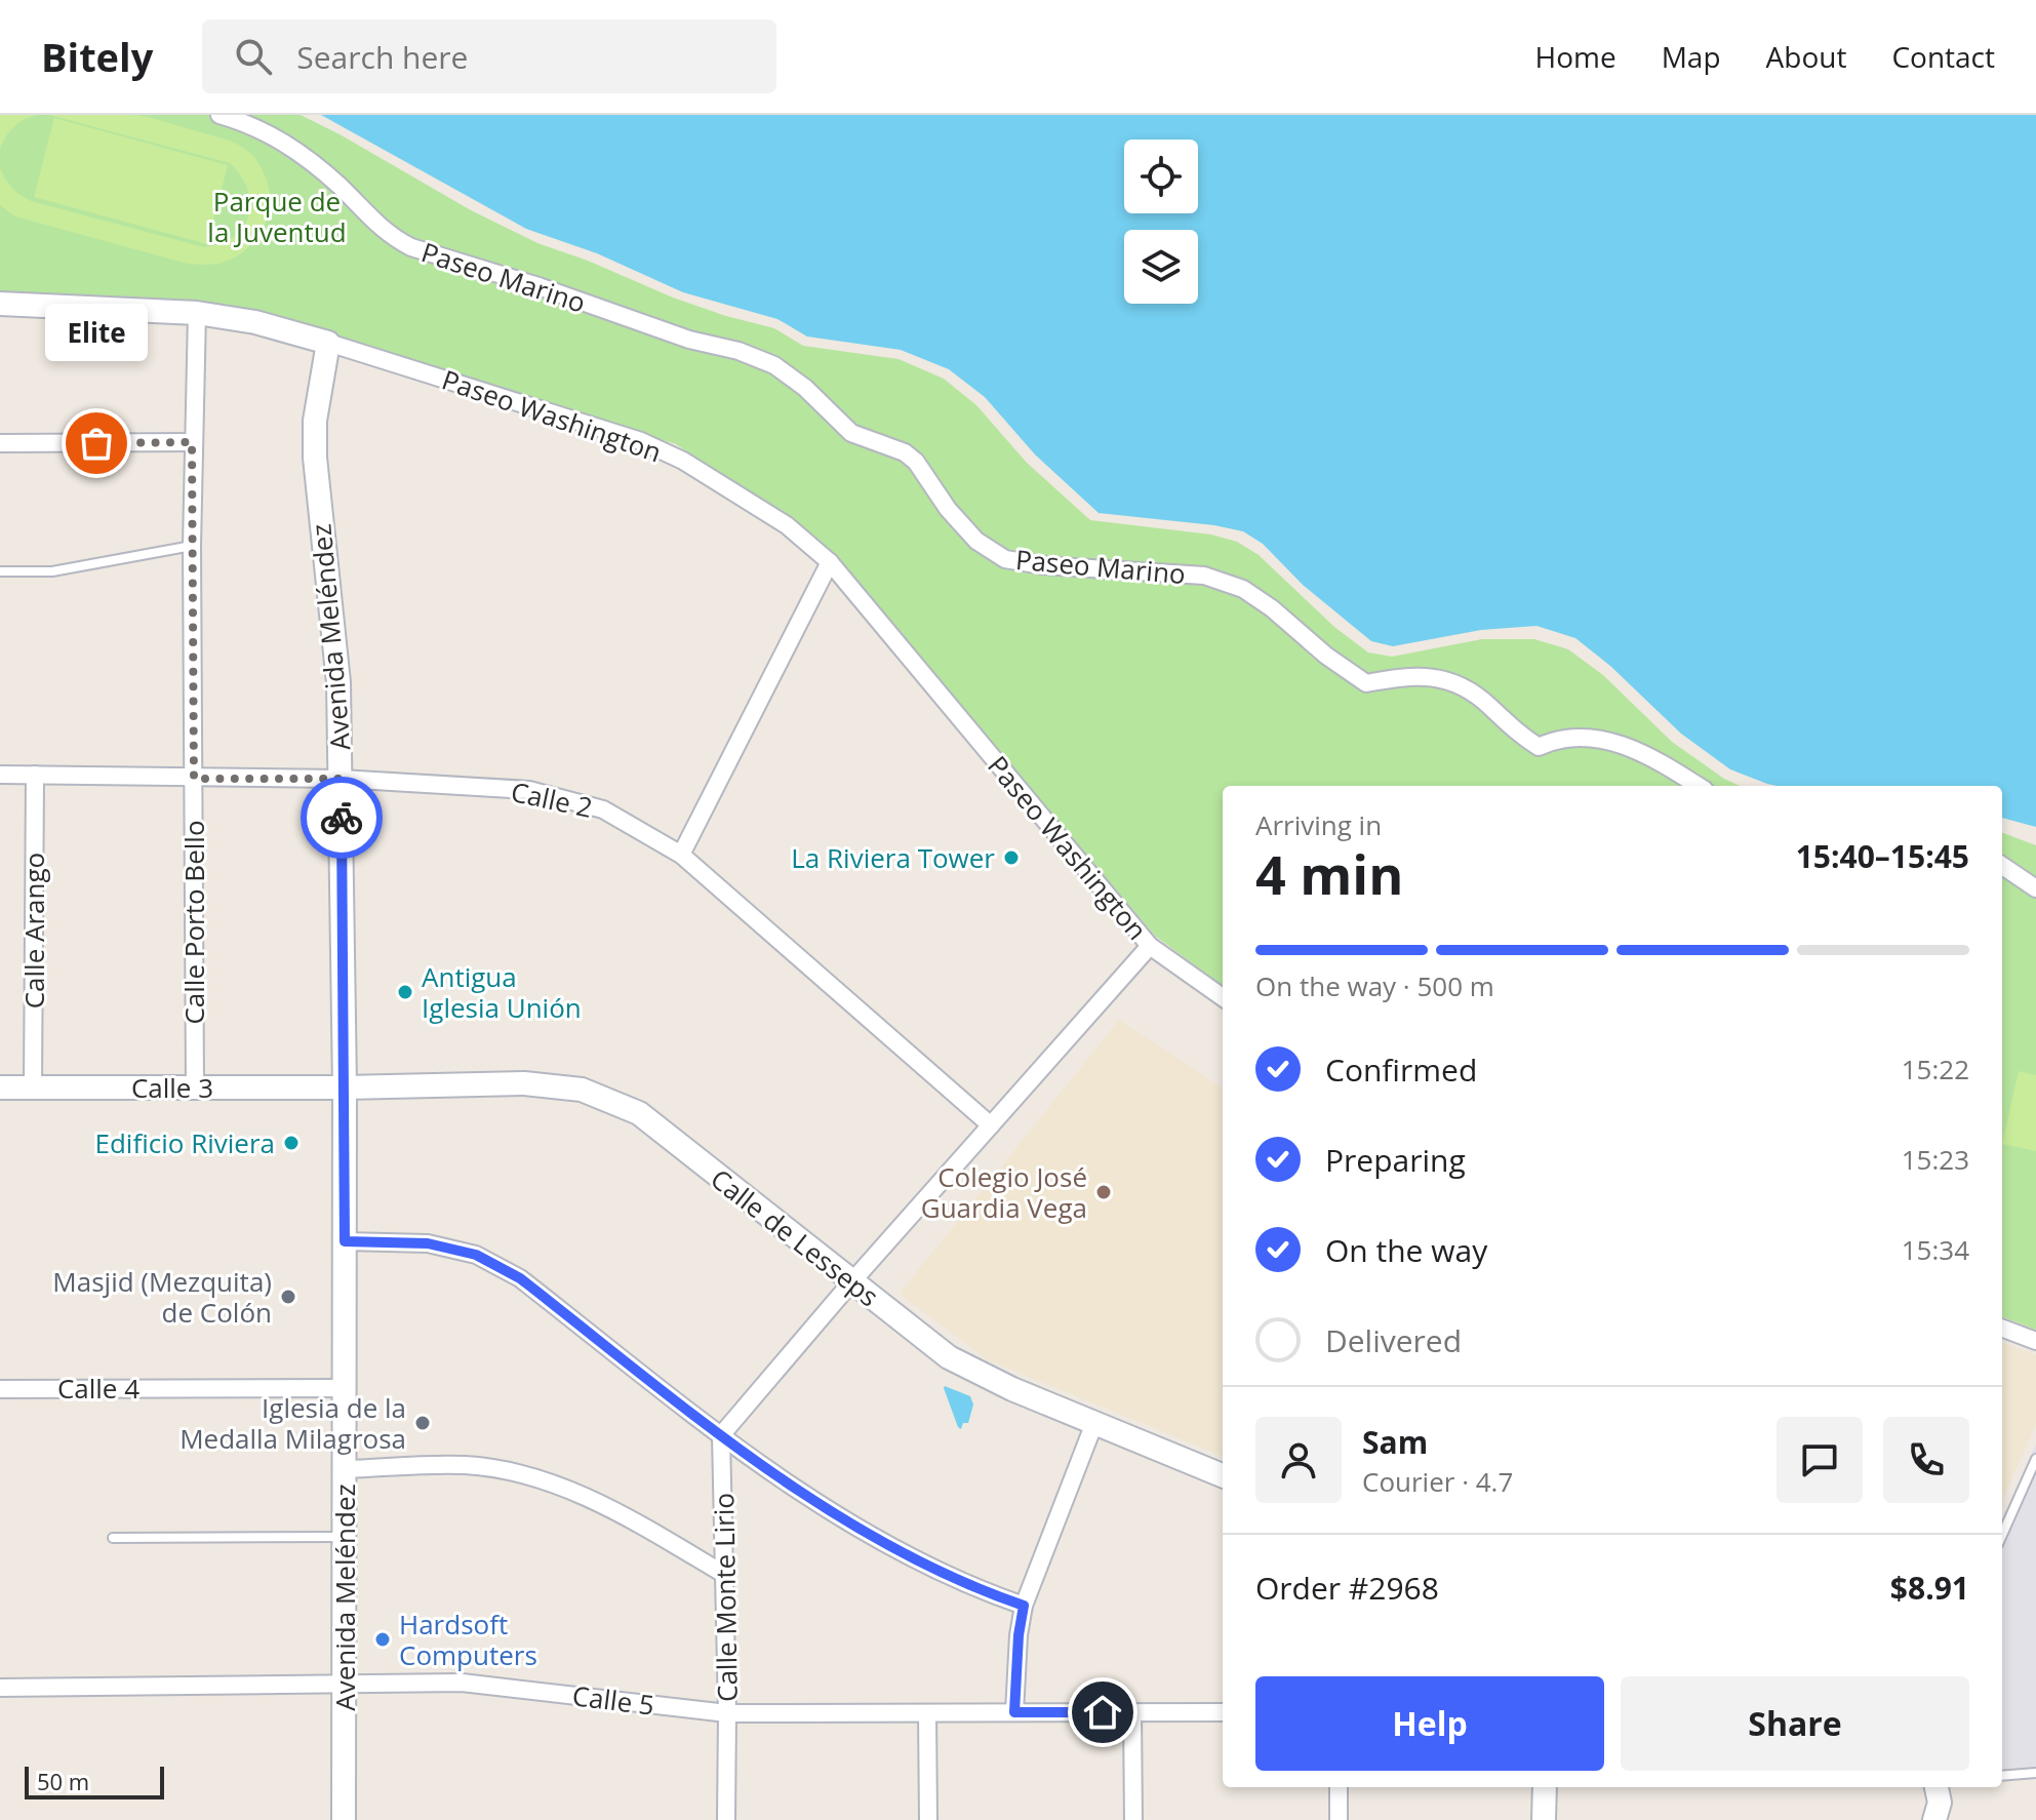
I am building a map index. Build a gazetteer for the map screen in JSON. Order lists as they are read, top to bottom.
{
  "streets": {
    "street": [
      "Paseo Marino",
      "Paseo Washington",
      "Avenida Meléndez",
      "Calle 2",
      "Calle Porto Bello",
      "Calle Arango",
      "Calle 3",
      "Calle de Lesseps",
      "Calle 4",
      "Calle Monte Lirio",
      "Calle 5"
    ]
  },
  "crossings": [
    ["Paseo Washington", "Avenida Meléndez"],
    ["Paseo Washington", "Calle Porto Bello"],
    ["Avenida Meléndez", "Calle 2"],
    ["Avenida Meléndez", "Calle 3"],
    ["Avenida Meléndez", "Calle de Lesseps"],
    ["Avenida Meléndez", "Calle 4"],
    ["Avenida Meléndez", "Calle 5"],
    ["Calle 2", "Calle Porto Bello"],
    ["Calle 2", "Calle Arango"],
    ["Calle Porto Bello", "Calle 3"],
    ["Calle Arango", "Calle 3"],
    ["Calle 3", "Calle de Lesseps"],
    ["Calle Monte Lirio", "Calle 5"]
  ],
  "parks": ["Parque de la Juventud"],
  "places": [
    "Elite",
    "La Riviera Tower",
    "Antigua Iglesia Unión",
    "Edificio Riviera",
    "Colegio José Guardia Vega",
    "Masjid (Mezquita) de Colón",
    "Iglesia de la Medalla Milagrosa",
    "Hardsoft Computers"
  ],
  "scale_bar": "50 m",
  "page": {
    "header": "Bitely",
    "search": "Search here",
    "nav": [
      "Home",
      "Map",
      "About",
      "Contact"
    ],
    "bubble": "Elite",
    "heading": ["4 min", "Arriving in", "15:40–15:45"],
    "panel": [
      "Sam",
      "Courier · 4.7",
      "Order #2968",
      "$8.91"
    ],
    "bar": "On the way · 500 m",
    "list": [
      ["Confirmed", "15:22"],
      ["Preparing", "15:23"],
      ["On the way", "15:34"],
      "Delivered"
    ],
    "buttons": ["Help", "Share"],
    "scale": "50 m"
  }
}
